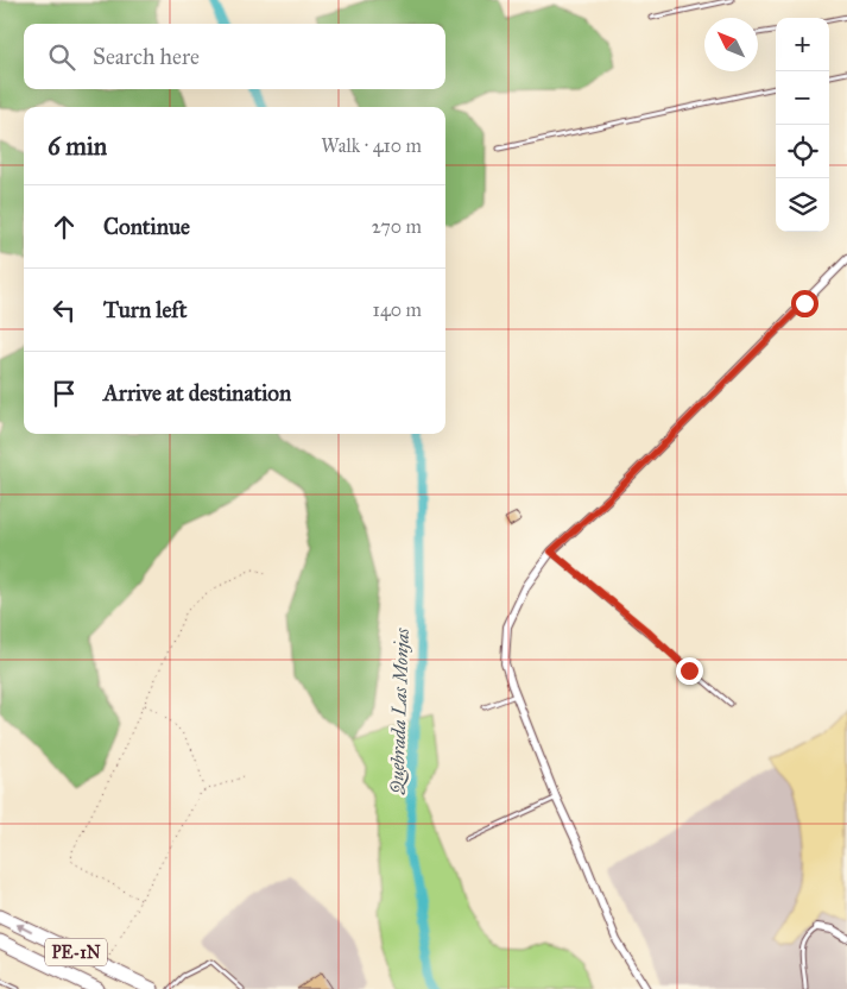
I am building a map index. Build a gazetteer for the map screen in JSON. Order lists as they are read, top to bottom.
{
  "streets": {
    "highway": ["PE-1N"]
  },
  "water": ["Quebrada Las Monjas"],
  "north": "top left",
  "page": {
    "map_buttons": ["+", "−"],
    "search": "Search here",
    "heading": ["6 min", "Walk · 410 m"],
    "list": [
      ["Continue", "270 m"],
      ["Turn left", "140 m"],
      "Arrive at destination"
    ]
  }
}
